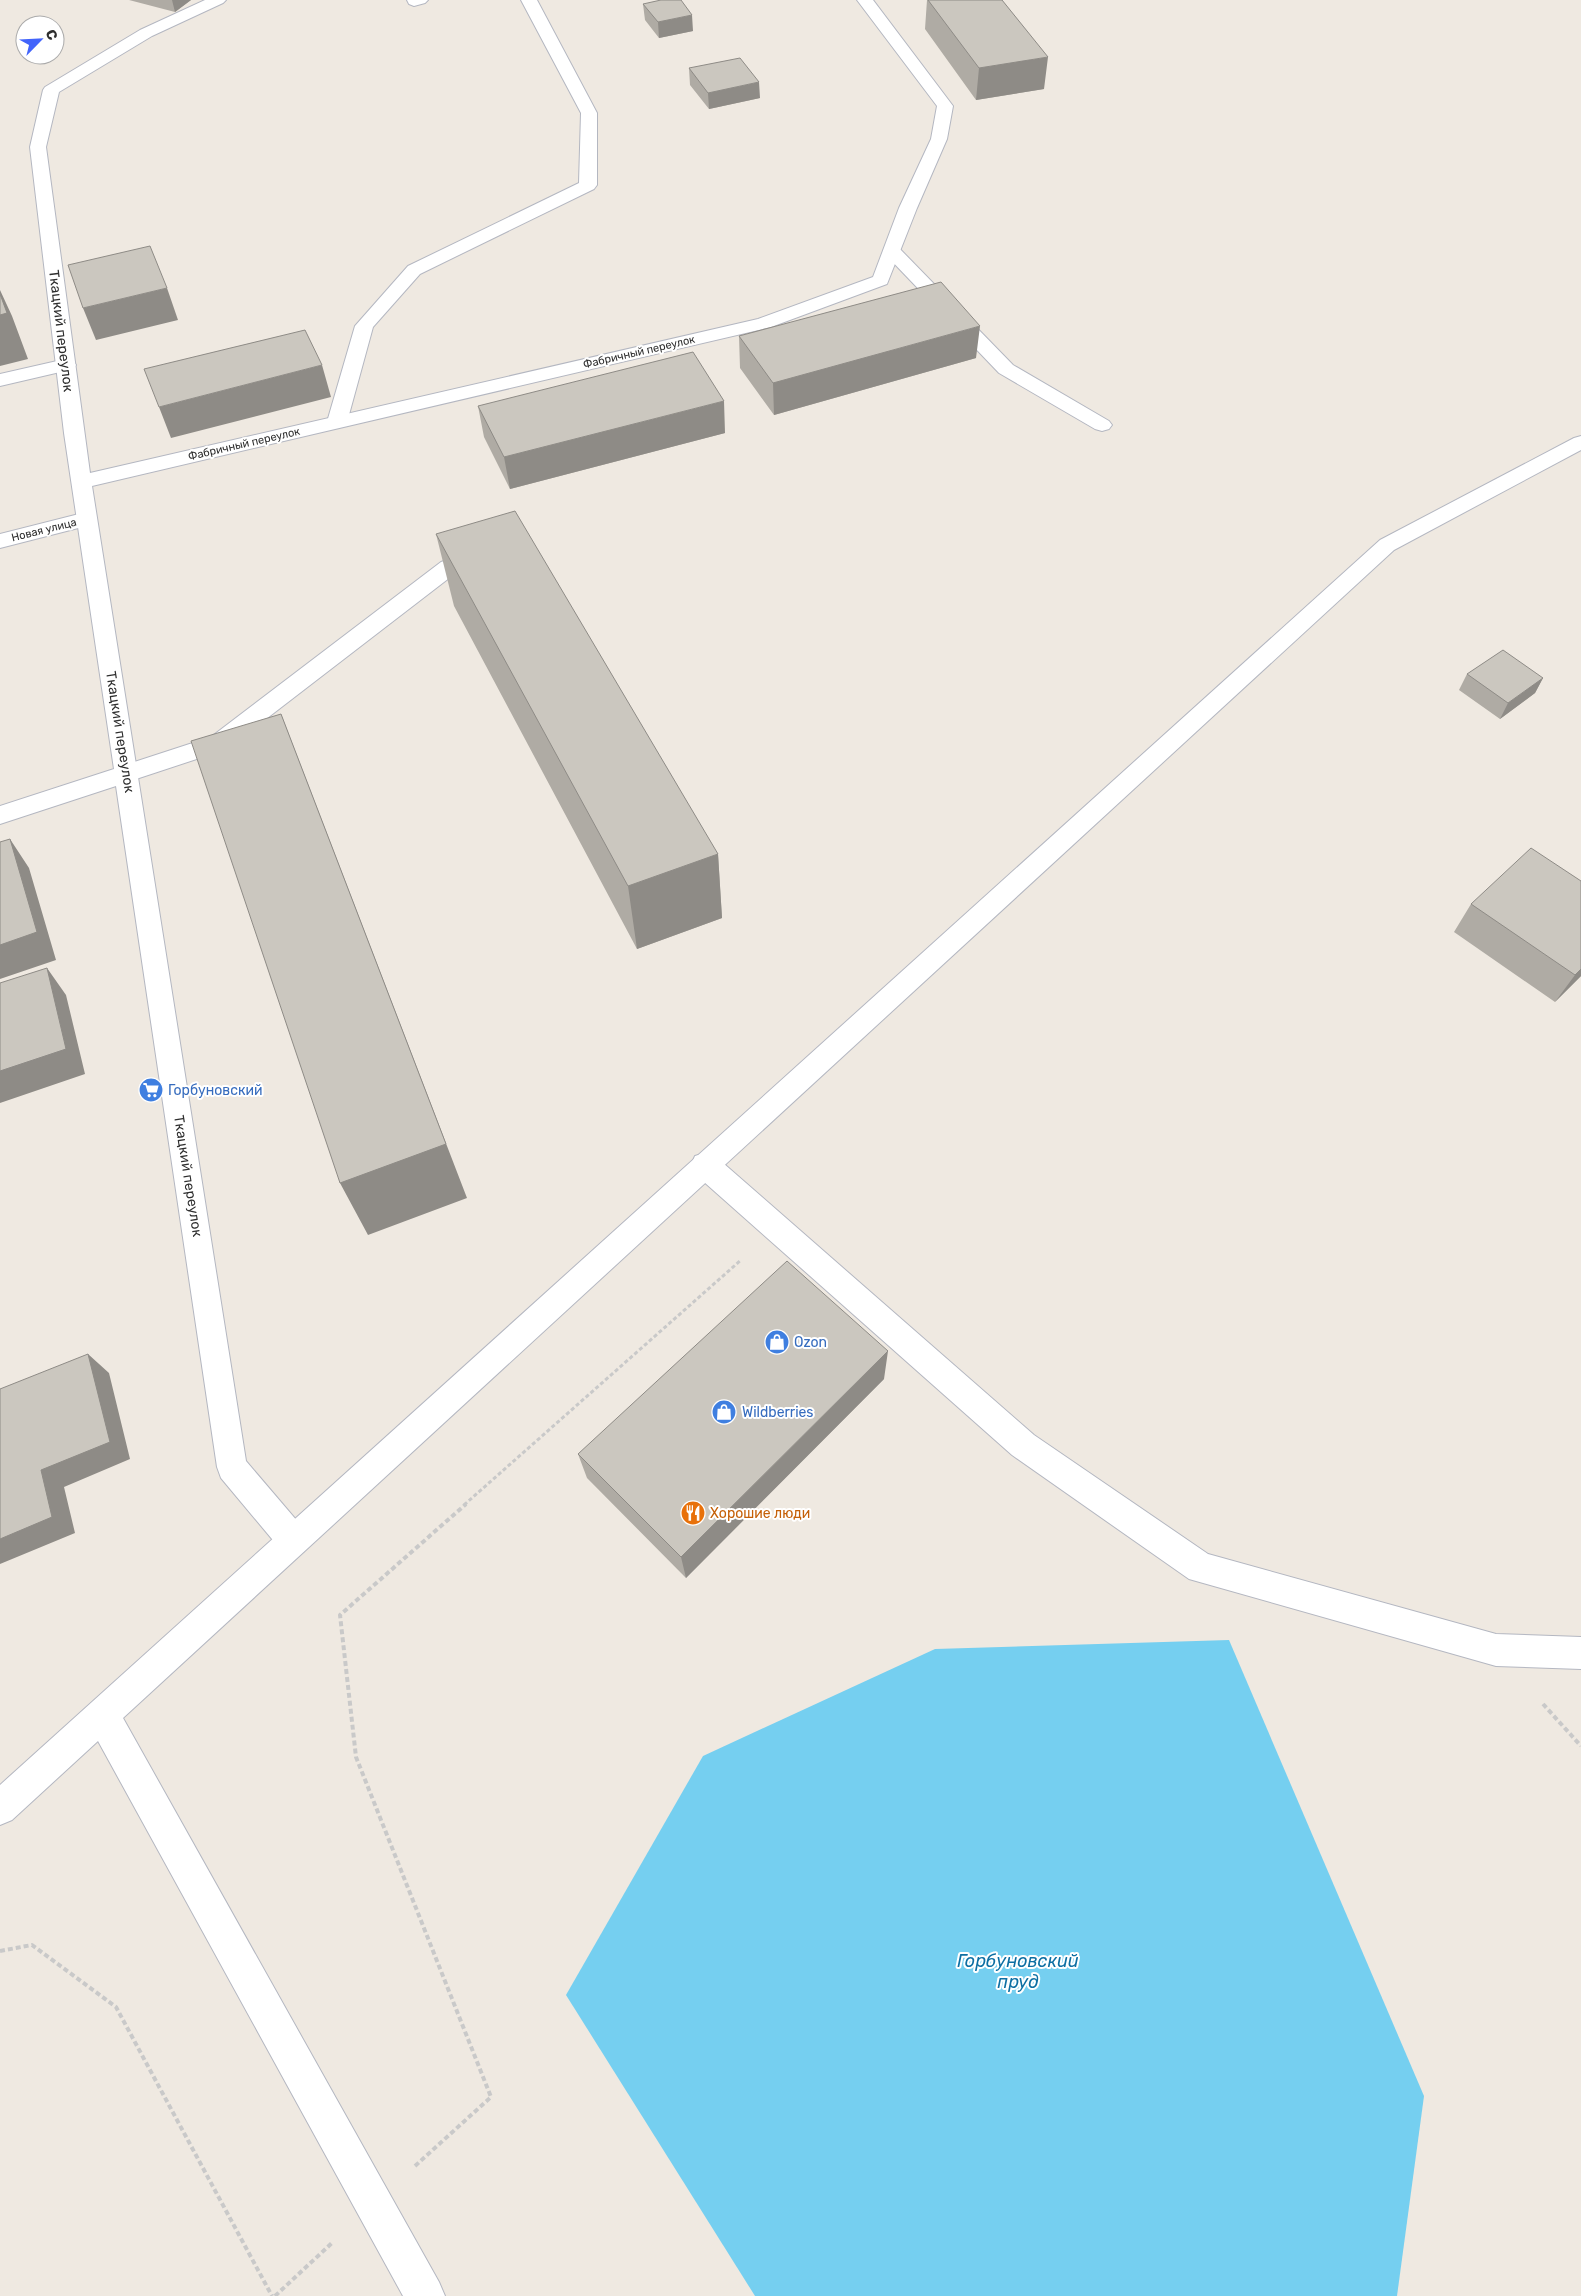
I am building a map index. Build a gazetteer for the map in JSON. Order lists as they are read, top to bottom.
{
  "streets": {
    "street": ["Ткацкий переулок", "Фабричный переулок", "Новая улица"]
  },
  "crossings": [
    ["Ткацкий переулок", "Фабричный переулок"],
    ["Ткацкий переулок", "Новая улица"]
  ],
  "water": ["Горбуновский пруд"],
  "places": {
    "supermarket": ["Горбуновский"],
    "shop": ["Ozon", "Wildberries"],
    "restaurant": ["Хорошие люди"]
  },
  "north": "top right"
}
